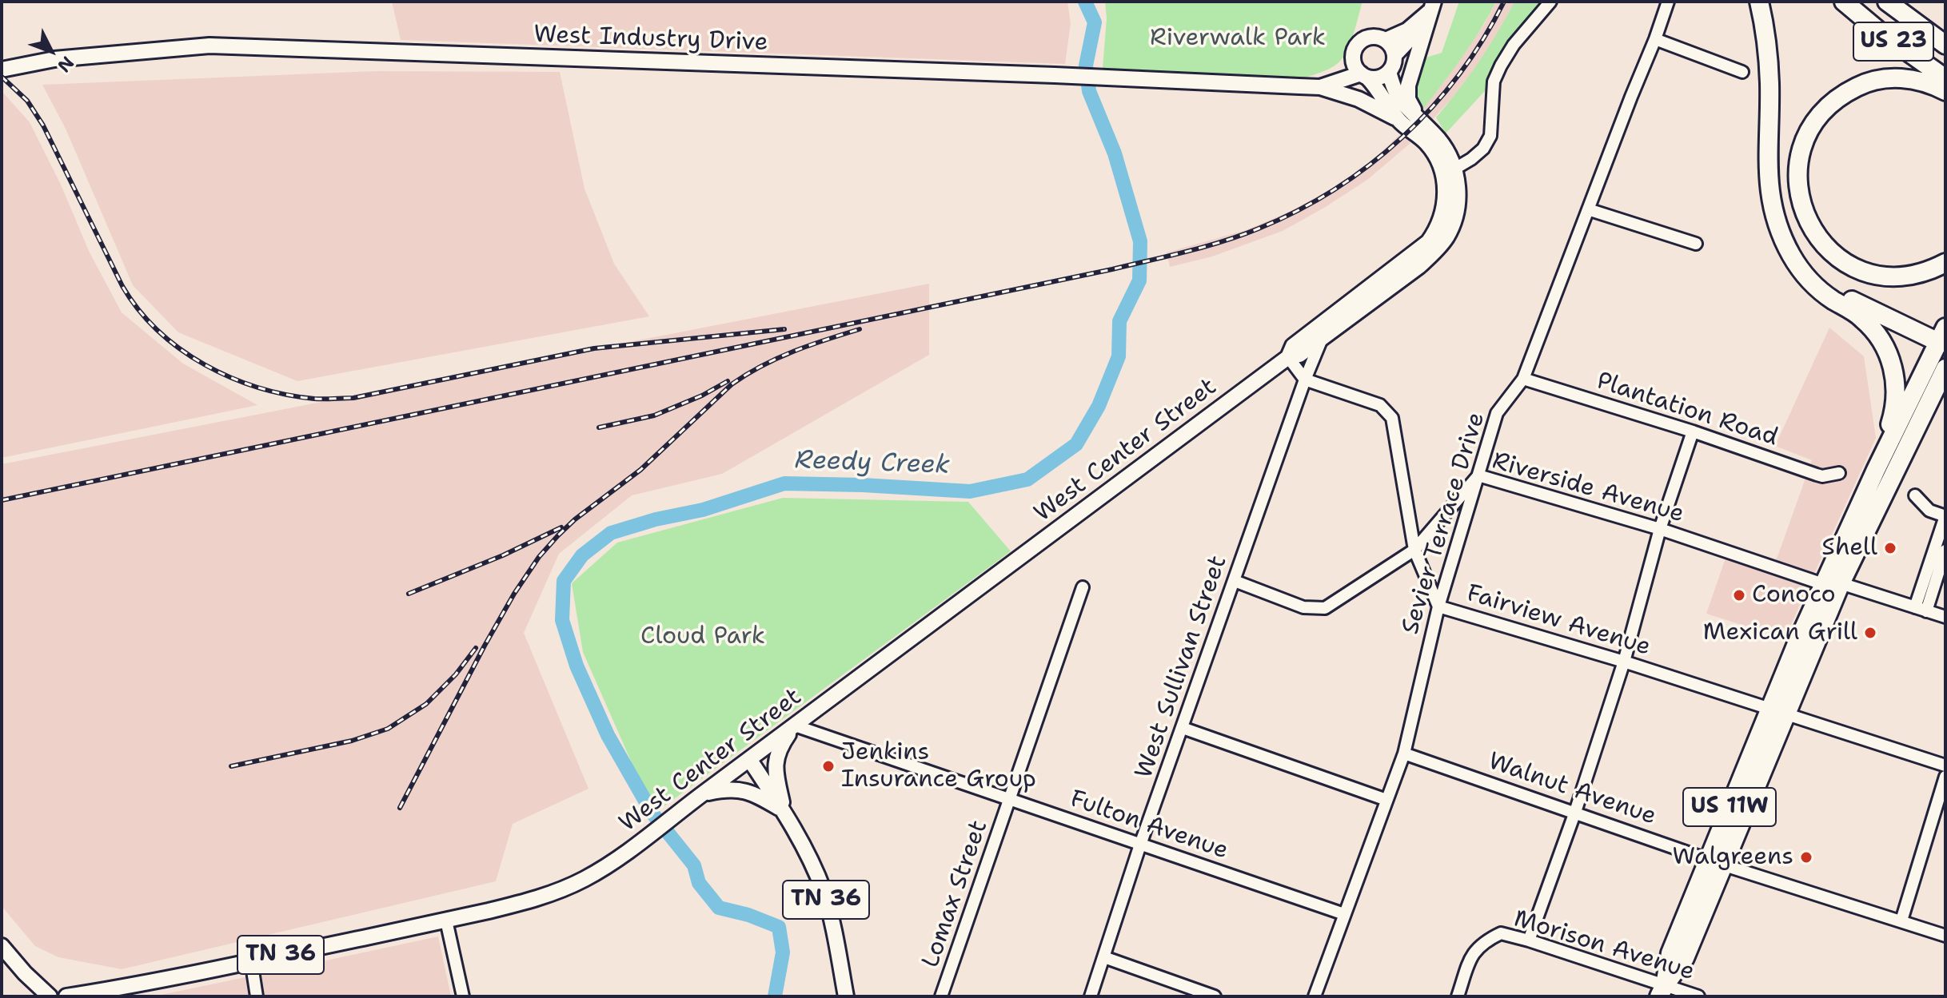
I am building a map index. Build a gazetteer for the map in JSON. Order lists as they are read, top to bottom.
{
  "streets": {
    "highway": ["US 23", "US 11W"],
    "main road": ["West Industry Drive", "West Center Street", "TN 36"],
    "street": [
      "Plantation Road",
      "Riverside Avenue",
      "Sevier Terrace Drive",
      "Fairview Avenue",
      "West Sullivan Street",
      "Walnut Avenue",
      "Fulton Avenue",
      "Lomax Street",
      "Morison Avenue"
    ]
  },
  "crossings": [
    ["West Industry Drive", "West Center Street"],
    ["Plantation Road", "Sevier Terrace Drive"],
    ["West Center Street", "West Sullivan Street"],
    ["West Center Street", "Fulton Avenue"],
    ["West Center Street", "TN 36"],
    ["Riverside Avenue", "Sevier Terrace Drive"],
    ["Riverside Avenue", "Fairview Avenue"],
    ["Riverside Avenue", "West Sullivan Street"],
    ["Riverside Avenue", "US 11W"],
    ["Sevier Terrace Drive", "Fairview Avenue"],
    ["Sevier Terrace Drive", "Walnut Avenue"],
    ["Sevier Terrace Drive", "Fulton Avenue"],
    ["Fairview Avenue", "West Sullivan Street"],
    ["Fairview Avenue", "US 11W"],
    ["West Sullivan Street", "Fulton Avenue"],
    ["Walnut Avenue", "US 11W"],
    ["US 11W", "Morison Avenue"],
    ["Fulton Avenue", "Lomax Street"]
  ],
  "water": ["Reedy Creek"],
  "parks": ["Riverwalk Park", "Cloud Park"],
  "places": [
    "Shell",
    "Conoco",
    "Mexican Grill",
    "Jenkins Insurance Group",
    "Walgreens"
  ],
  "north": "bottom right"
}
